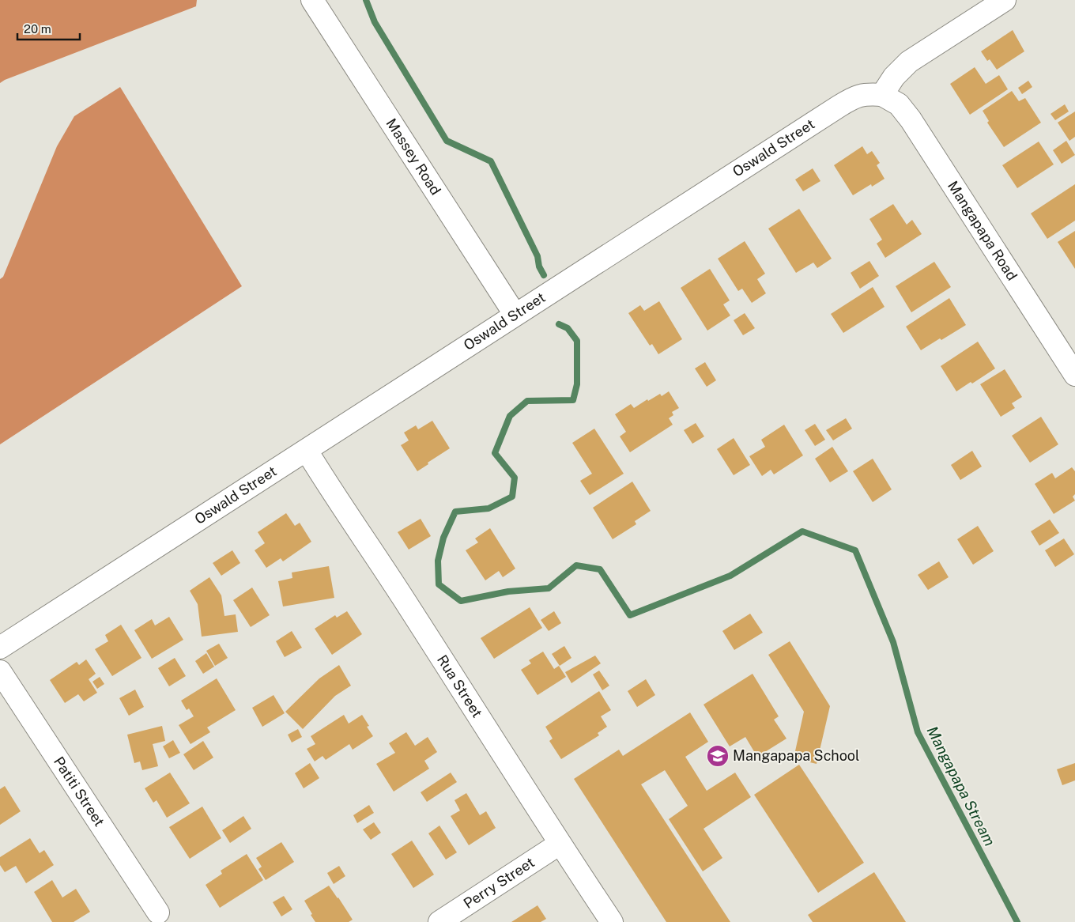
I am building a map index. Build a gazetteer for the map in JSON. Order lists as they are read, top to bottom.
{
  "streets": {
    "street": [
      "Oswald Street",
      "Massey Road",
      "Mangapapa Road",
      "Rua Street",
      "Patiti Street",
      "Perry Street"
    ]
  },
  "crossings": [
    ["Oswald Street", "Massey Road"],
    ["Oswald Street", "Mangapapa Road"],
    ["Oswald Street", "Rua Street"],
    ["Rua Street", "Perry Street"]
  ],
  "water": ["Mangapapa Stream"],
  "places": {
    "school or university": ["Mangapapa School"]
  },
  "scale_bar": "20 m"
}
